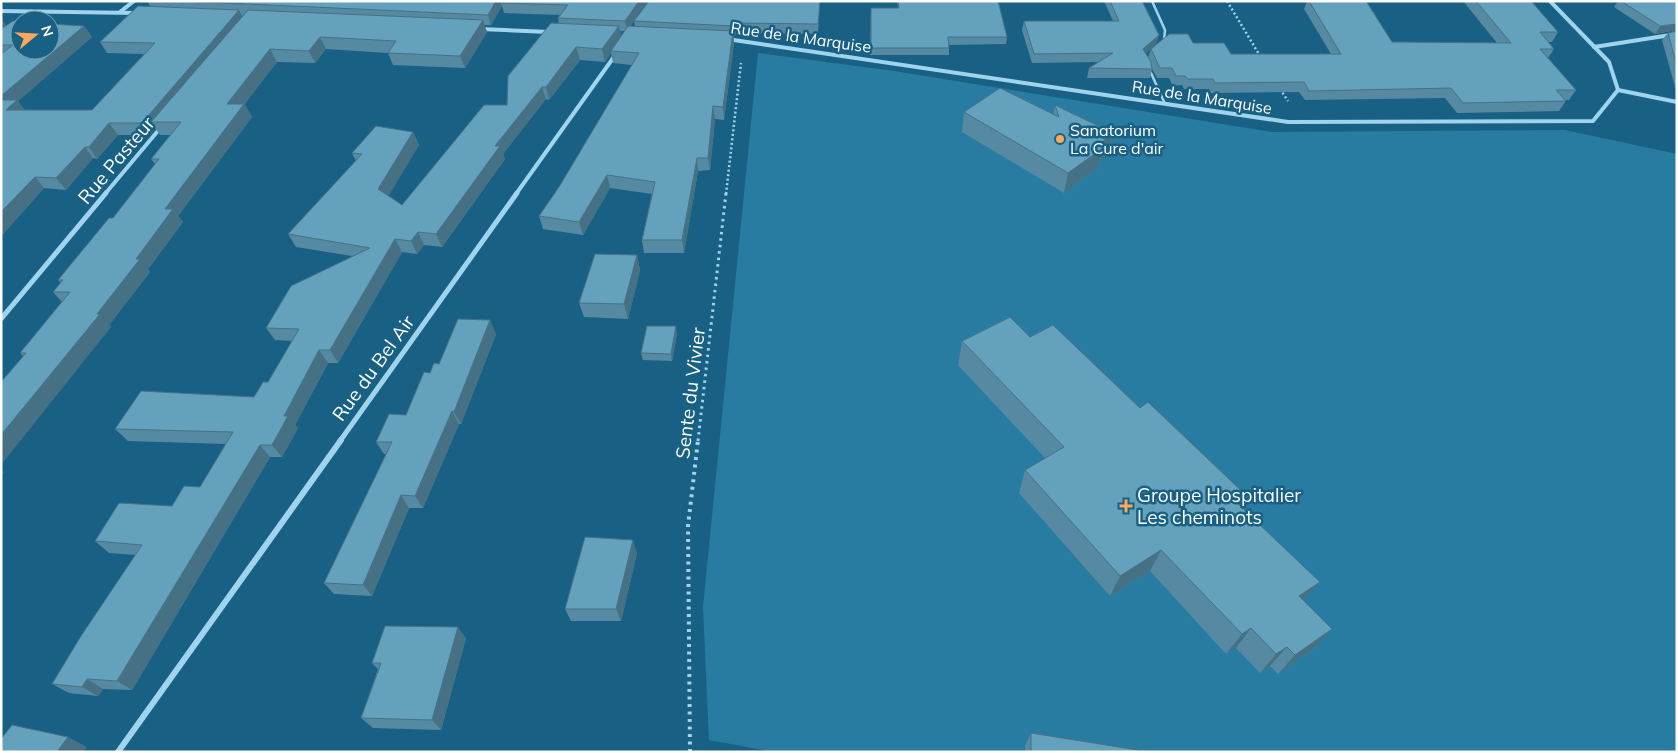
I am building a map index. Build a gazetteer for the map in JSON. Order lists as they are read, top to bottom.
{
  "streets": {
    "street": ["Rue de la Marquise", "Rue Pasteur", "Rue du Bel Air"],
    "path": ["Sente du Vivier"]
  },
  "crossings": [
    ["Rue de la Marquise", "Sente du Vivier"]
  ],
  "places": {
    "other": ["Sanatorium La Cure d'air"],
    "health": ["Groupe Hospitalier Les cheminots"]
  },
  "north": "right"
}
